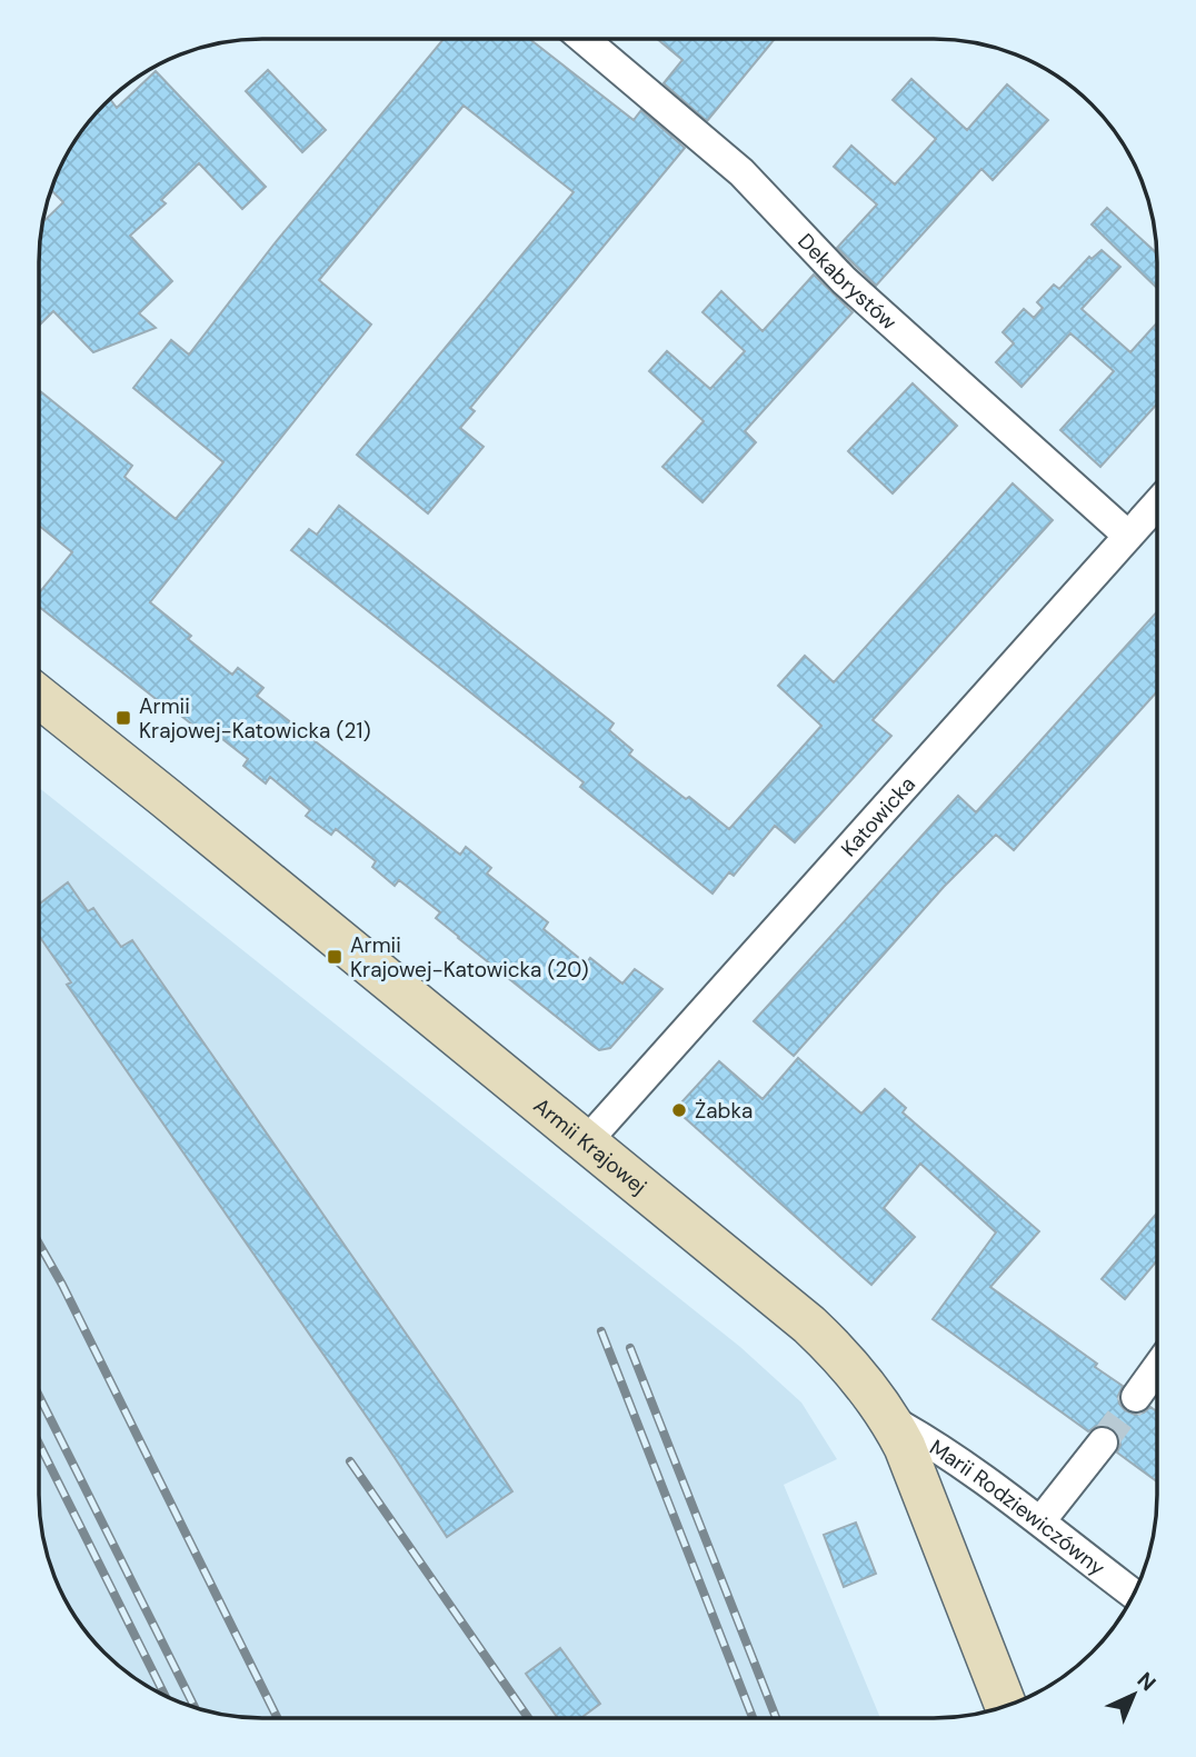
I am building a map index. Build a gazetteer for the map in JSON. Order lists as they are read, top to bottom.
{
  "streets": {
    "street": [
      "Dekabrystów",
      "Katowicka",
      "Armii Krajowej",
      "Marii Rodziewiczówny"
    ]
  },
  "crossings": [
    ["Dekabrystów", "Katowicka"],
    ["Katowicka", "Armii Krajowej"],
    ["Armii Krajowej", "Marii Rodziewiczówny"]
  ],
  "places": {
    "transit": ["Armii Krajowej-Katowicka (21)", "Armii Krajowej-Katowicka (20)"],
    "other": ["Żabka"]
  },
  "north": "top right"
}
